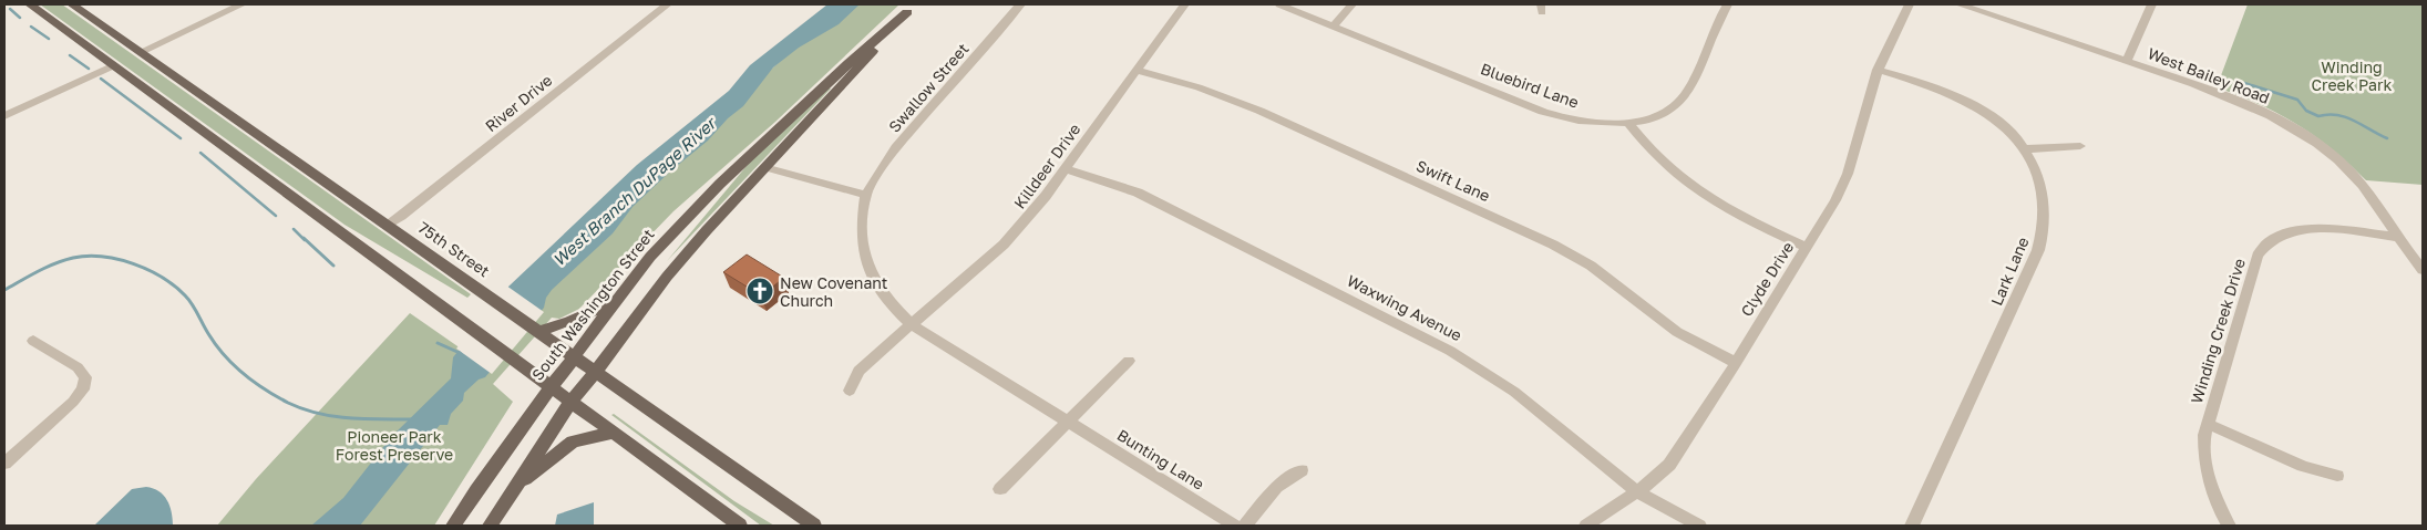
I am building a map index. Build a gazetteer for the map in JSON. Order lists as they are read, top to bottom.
{
  "streets": {
    "main road": ["75th Street", "South Washington Street"],
    "street": [
      "West Bailey Road",
      "Bluebird Lane",
      "Swallow Street",
      "River Drive",
      "Killdeer Drive",
      "Swift Lane",
      "Lark Lane",
      "Clyde Drive",
      "Waxwing Avenue",
      "Winding Creek Drive",
      "Bunting Lane"
    ]
  },
  "crossings": [
    ["West Bailey Road", "Winding Creek Drive"],
    ["Swallow Street", "Bunting Lane"],
    ["River Drive", "75th Street"],
    ["Killdeer Drive", "Swift Lane"],
    ["Killdeer Drive", "Waxwing Avenue"],
    ["Killdeer Drive", "Bunting Lane"],
    ["Swift Lane", "Clyde Drive"],
    ["75th Street", "South Washington Street"],
    ["Lark Lane", "Clyde Drive"],
    ["Clyde Drive", "Waxwing Avenue"]
  ],
  "water": ["West Branch DuPage River"],
  "parks": ["Winding Creek Park", "Pioneer Park Forest Preserve"],
  "places": {
    "church": ["New Covenant Church"]
  }
}
